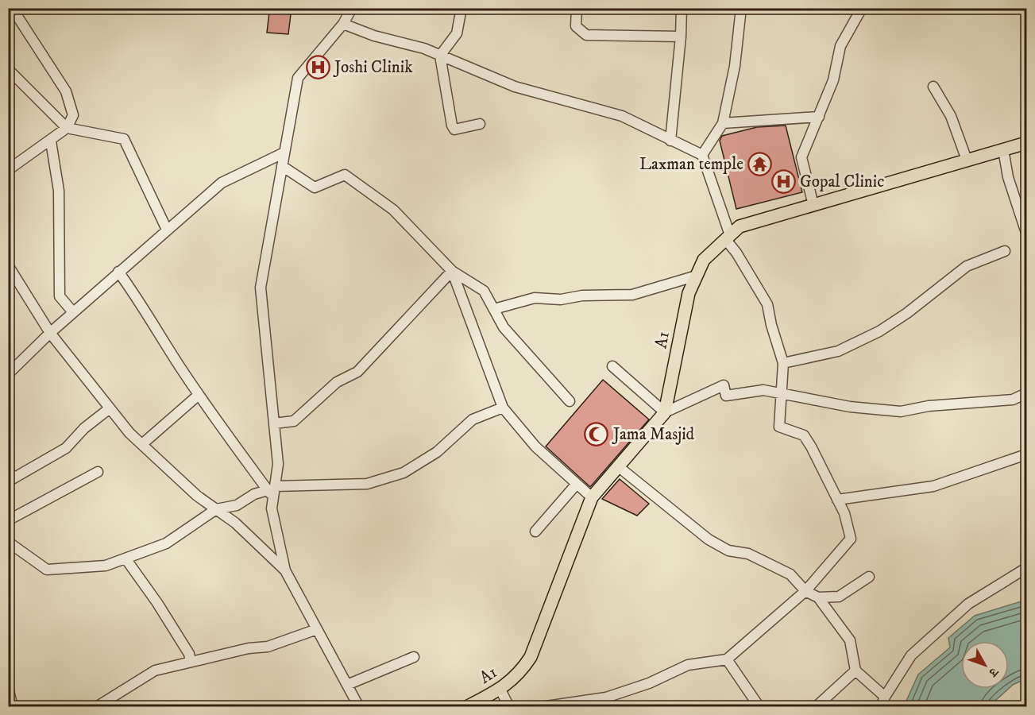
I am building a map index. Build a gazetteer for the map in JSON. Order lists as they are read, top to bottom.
{
  "streets": {
    "main road": ["A1"]
  },
  "places": {
    "hospital": ["Joshi Clinik", "Gopal Clinic"],
    "temple": ["Laxman temple"],
    "mosque": ["Jama Masjid"]
  },
  "north": "bottom right"
}
